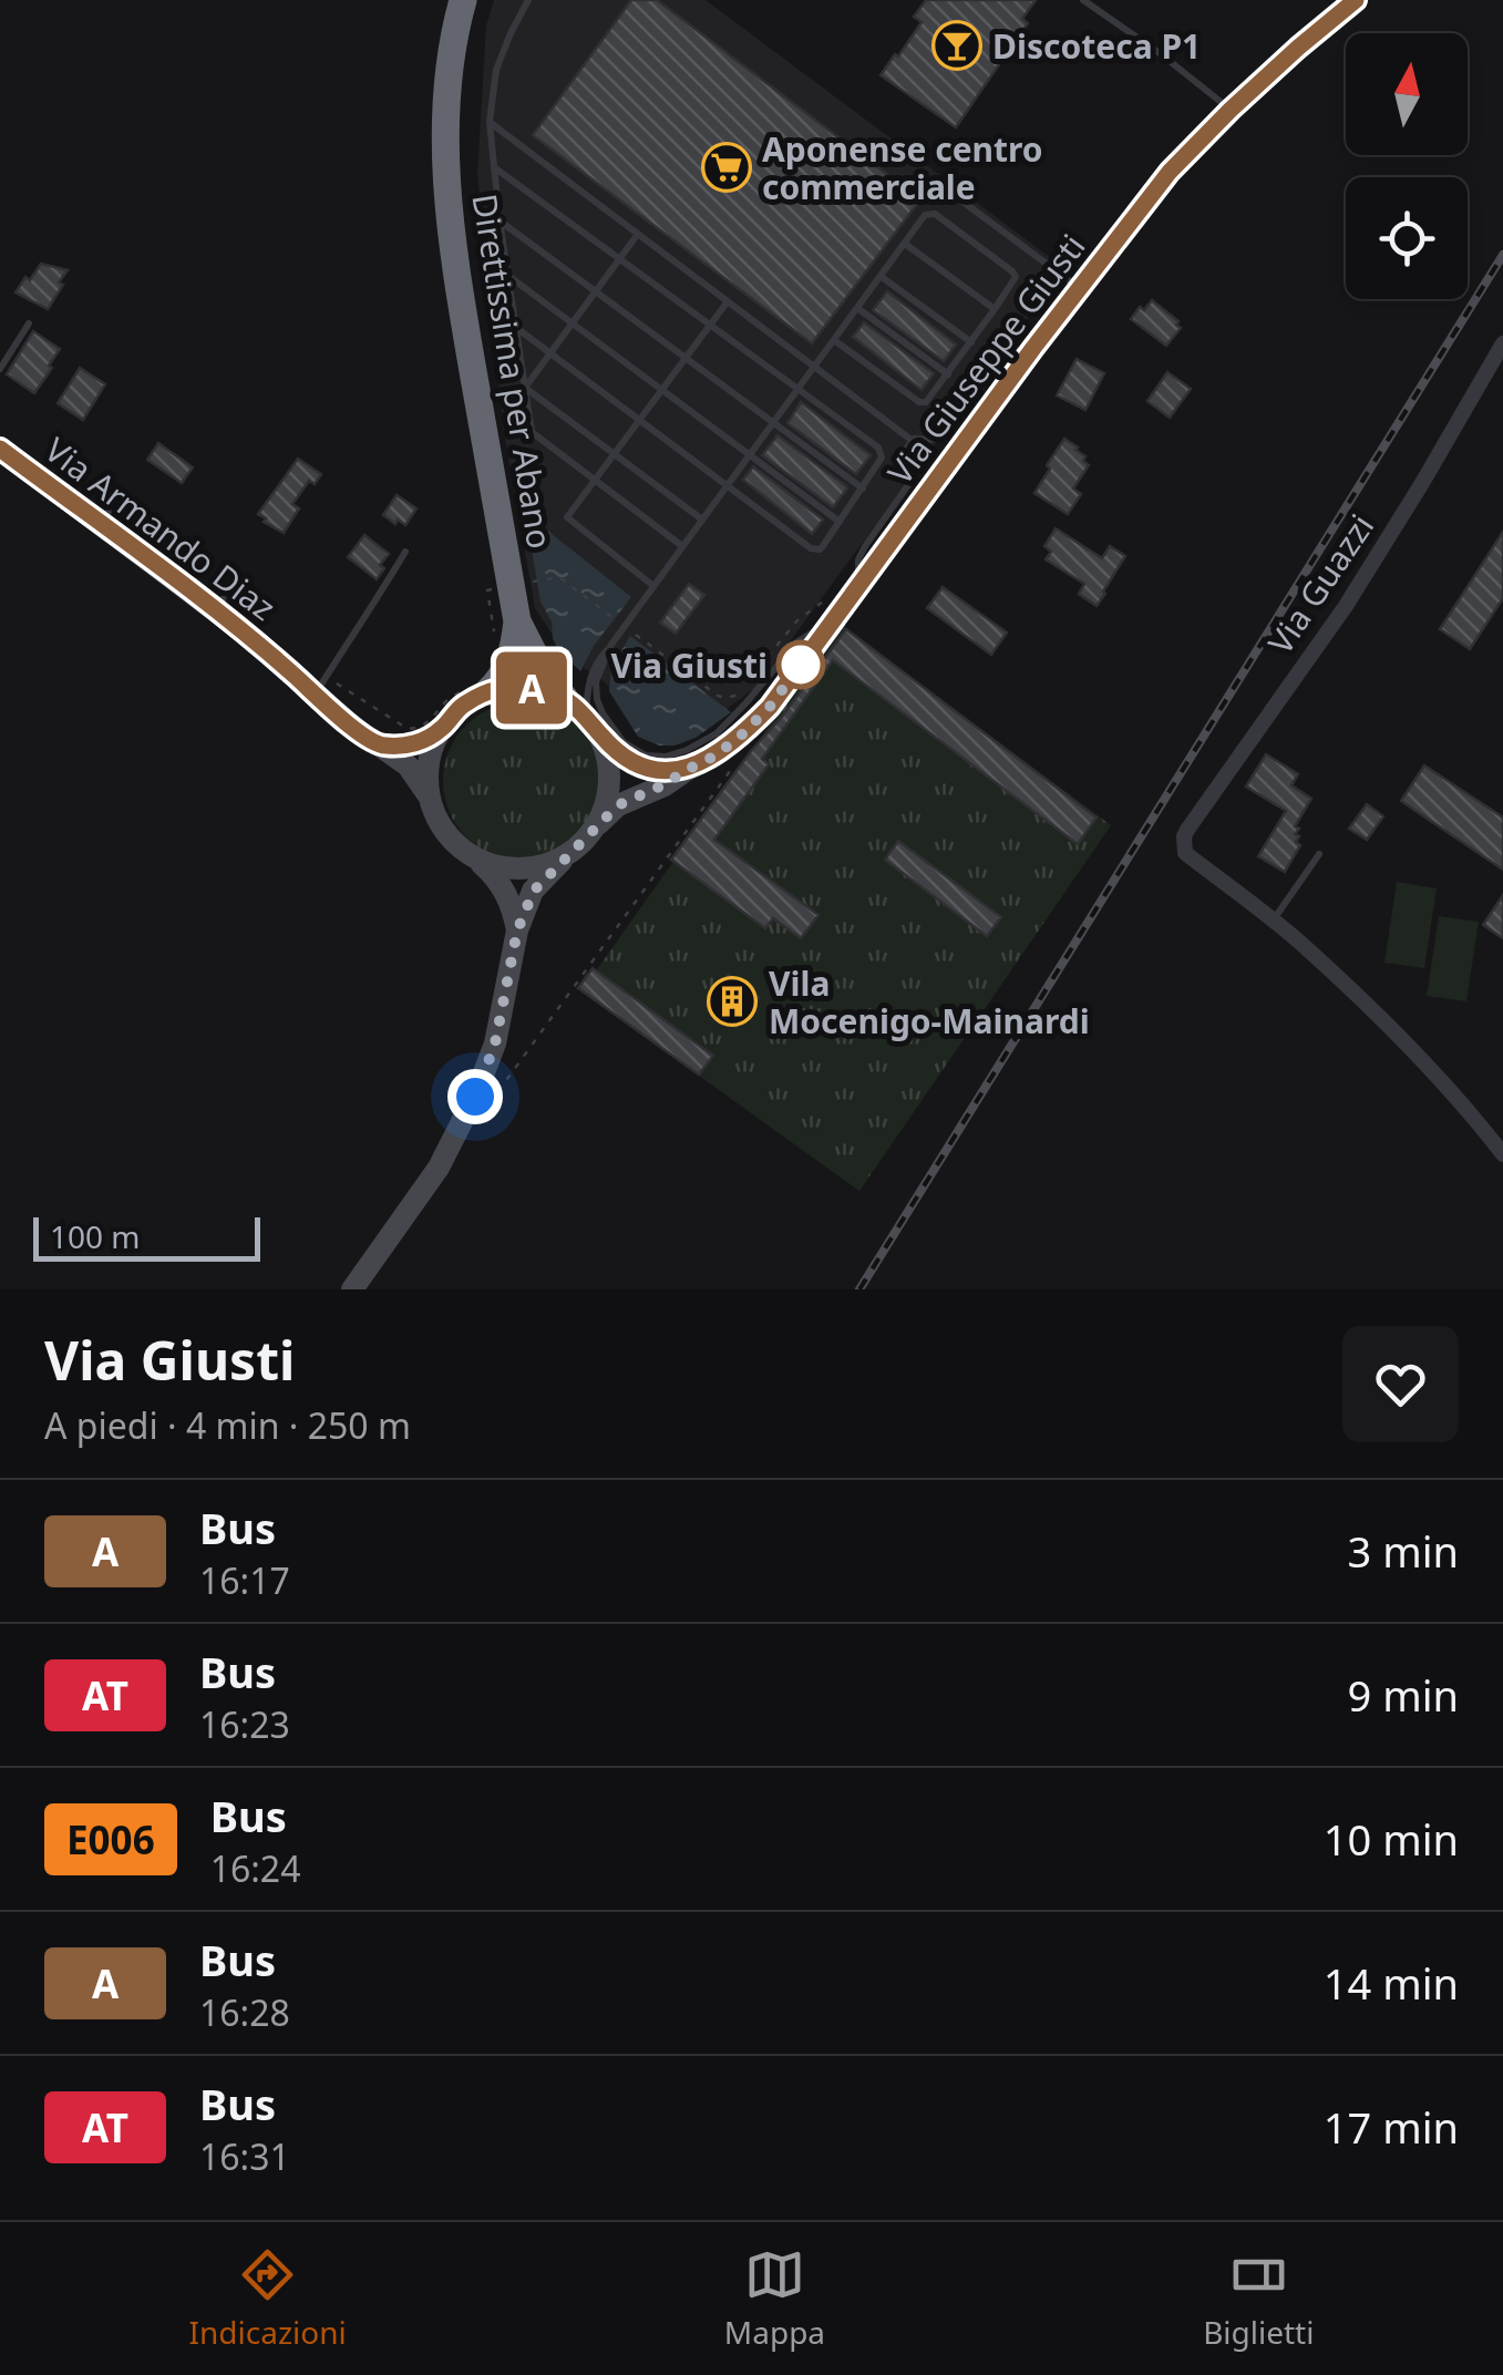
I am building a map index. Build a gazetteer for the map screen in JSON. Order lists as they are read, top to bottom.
{
  "streets": {
    "highway": ["Direttissima per Abano"],
    "street": ["Via Giuseppe Giusti", "Via Armando Diaz", "Via Guazzi"]
  },
  "crossings": [
    ["Via Giuseppe Giusti", "Direttissima per Abano"],
    ["Via Giuseppe Giusti", "Via Armando Diaz"],
    ["Direttissima per Abano", "Via Armando Diaz"]
  ],
  "places": {
    "bar": ["Discoteca P1"],
    "supermarket": ["Aponense centro commerciale"],
    "other": ["Via Giusti"],
    "building": ["Vila Mocenigo-Mainardi"]
  },
  "lines": ["bus line A"],
  "scale_bar": "100 m",
  "north": "top",
  "page": {
    "on_map": "A",
    "scale": "100 m",
    "heading": ["Via Giusti", "A piedi · 4 min · 250 m"],
    "list": [
      {
        "mark": "A",
        "name": "Bus",
        "note": "16:17",
        "value": "3 min"
      },
      {
        "mark": "AT",
        "name": "Bus",
        "note": "16:23",
        "value": "9 min"
      },
      {
        "mark": "E006",
        "name": "Bus",
        "note": "16:24",
        "value": "10 min"
      },
      {
        "mark": "A",
        "name": "Bus",
        "note": "16:28",
        "value": "14 min"
      },
      {
        "mark": "AT",
        "name": "Bus",
        "note": "16:31",
        "value": "17 min"
      }
    ],
    "tabs": ["Indicazioni", "Mappa", "Biglietti"]
  }
}
